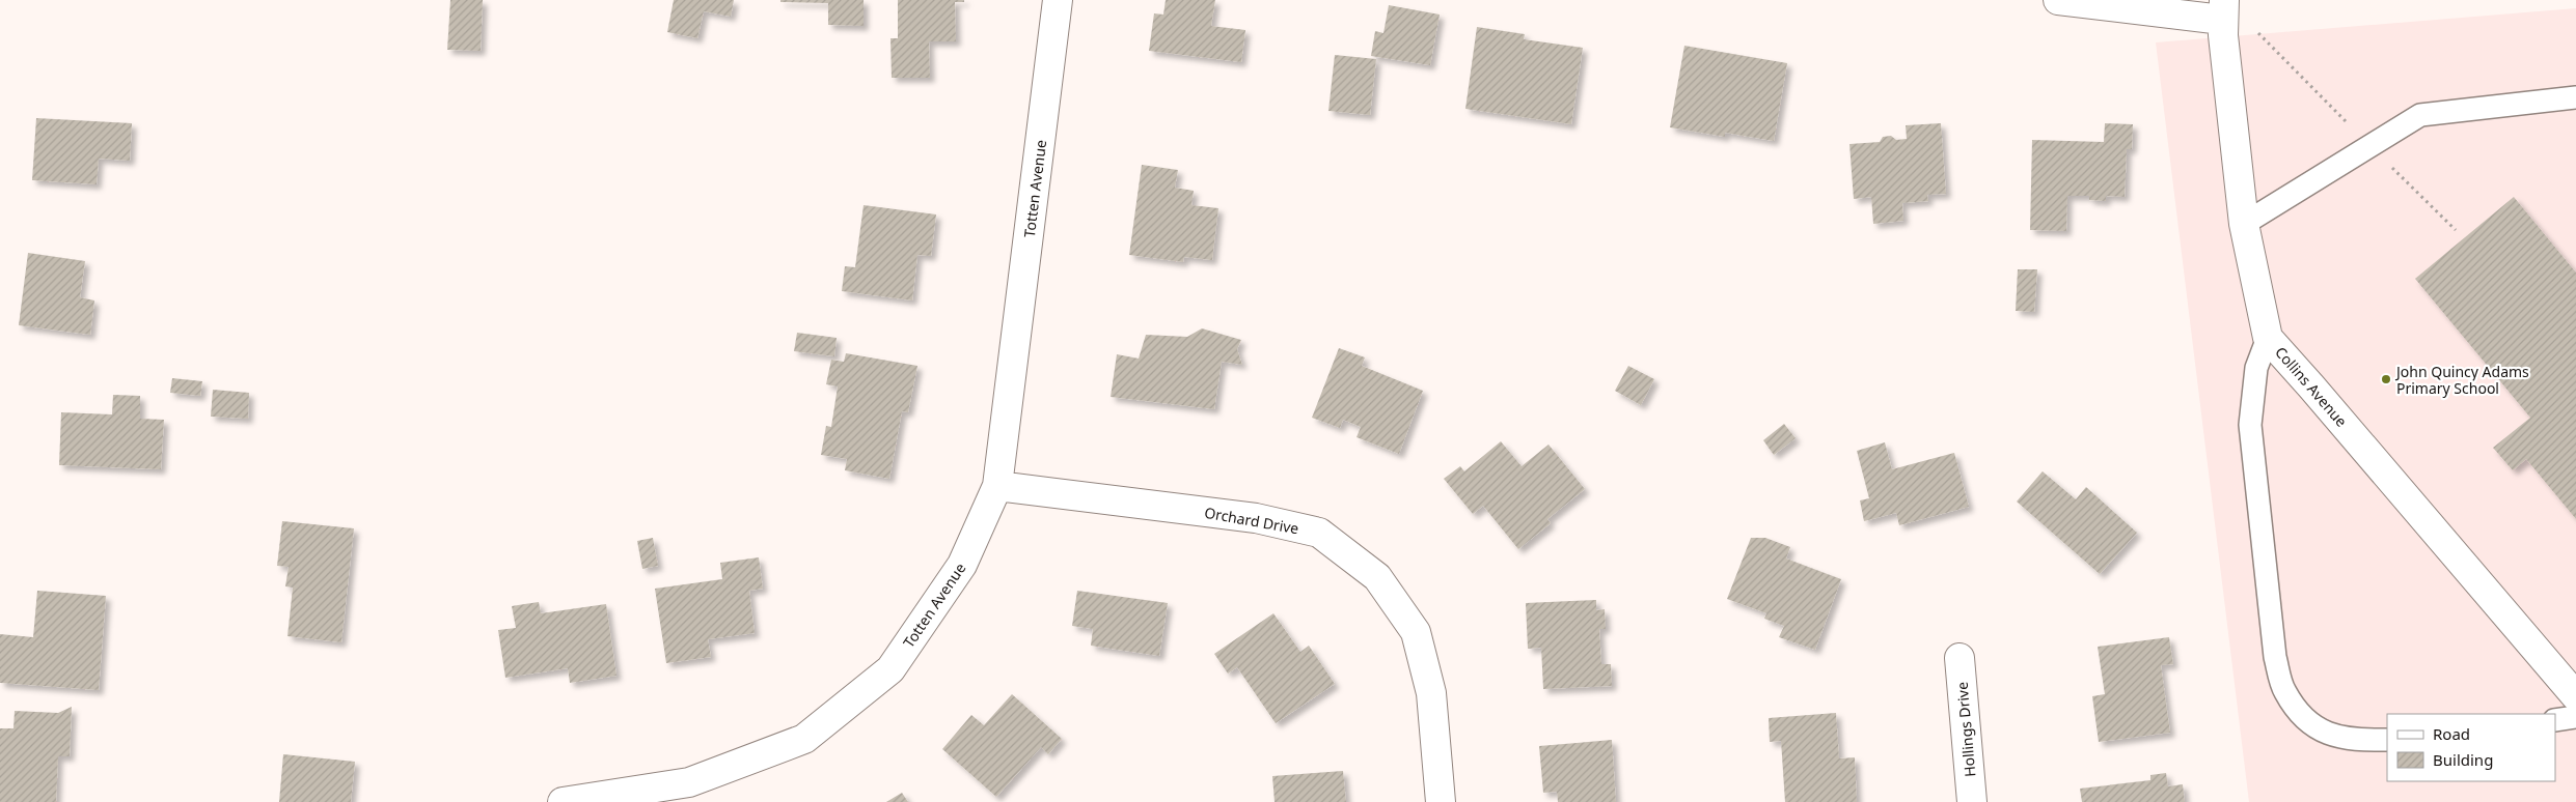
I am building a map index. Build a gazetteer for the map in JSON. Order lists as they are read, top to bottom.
{
  "streets": {
    "street": [
      "Totten Avenue",
      "Collins Avenue",
      "Orchard Drive",
      "Hollings Drive"
    ]
  },
  "crossings": [
    ["Totten Avenue", "Orchard Drive"]
  ],
  "places": ["John Quincy Adams Primary School"],
  "legend": ["Road", "Building"]
}
